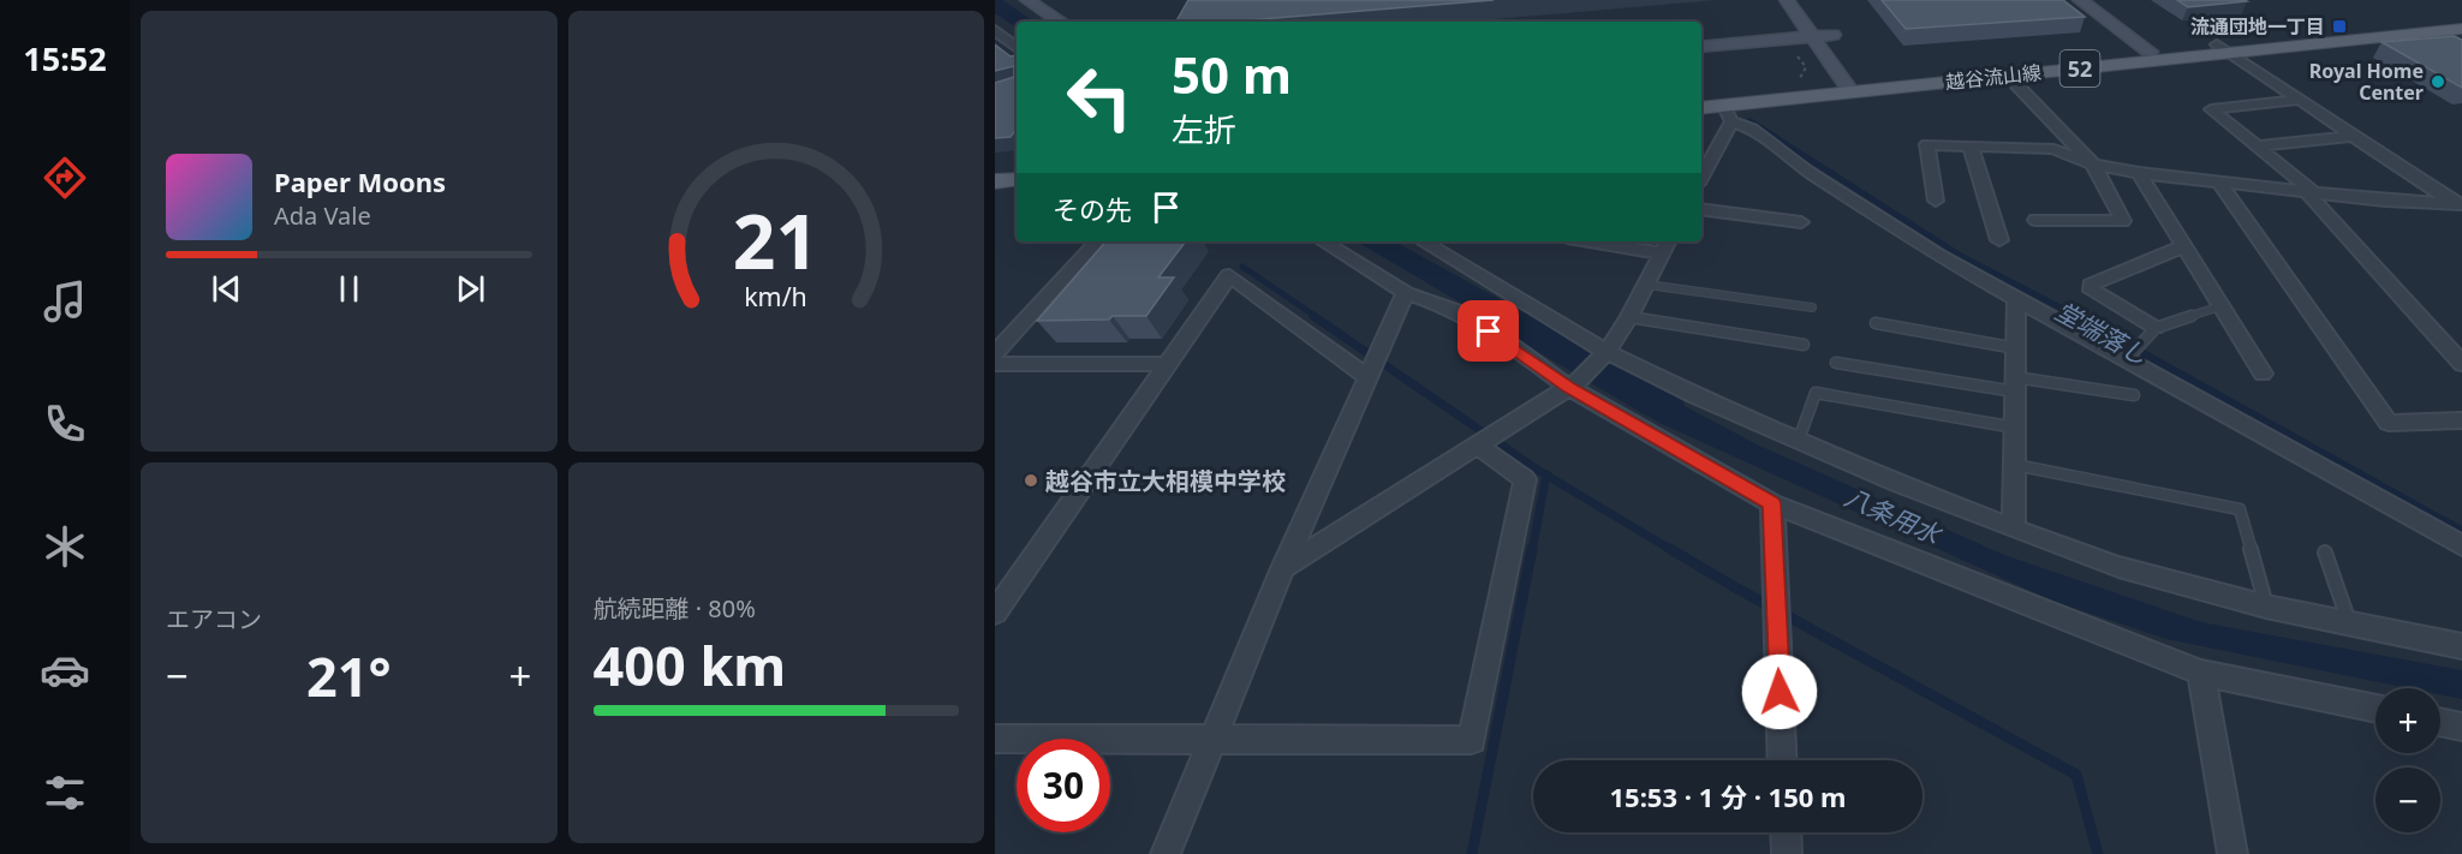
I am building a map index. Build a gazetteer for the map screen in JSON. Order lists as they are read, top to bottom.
{
  "streets": {
    "main road": ["52", "越谷流山線"]
  },
  "water": ["堂端落し", "八条用水"],
  "places": {
    "transit": ["流通団地一丁目"],
    "other": ["Royal Home Center", "越谷市立大相模中学校"]
  },
  "page": {
    "tabs": "15:52",
    "turn": ["50 m", "左折"],
    "song": ["Paper Moons", "Ada Vale"],
    "then": "その先",
    "tile": [
      "エアコン",
      ["航続距離 · 80%", "400 km"]
    ],
    "heat": ["−", "21°", "+"],
    "map_buttons": ["+", "−"],
    "limit": "30",
    "trip": "15:53 · 1 分 · 150 m",
    "gauge": ["21", "km/h"]
  }
}
